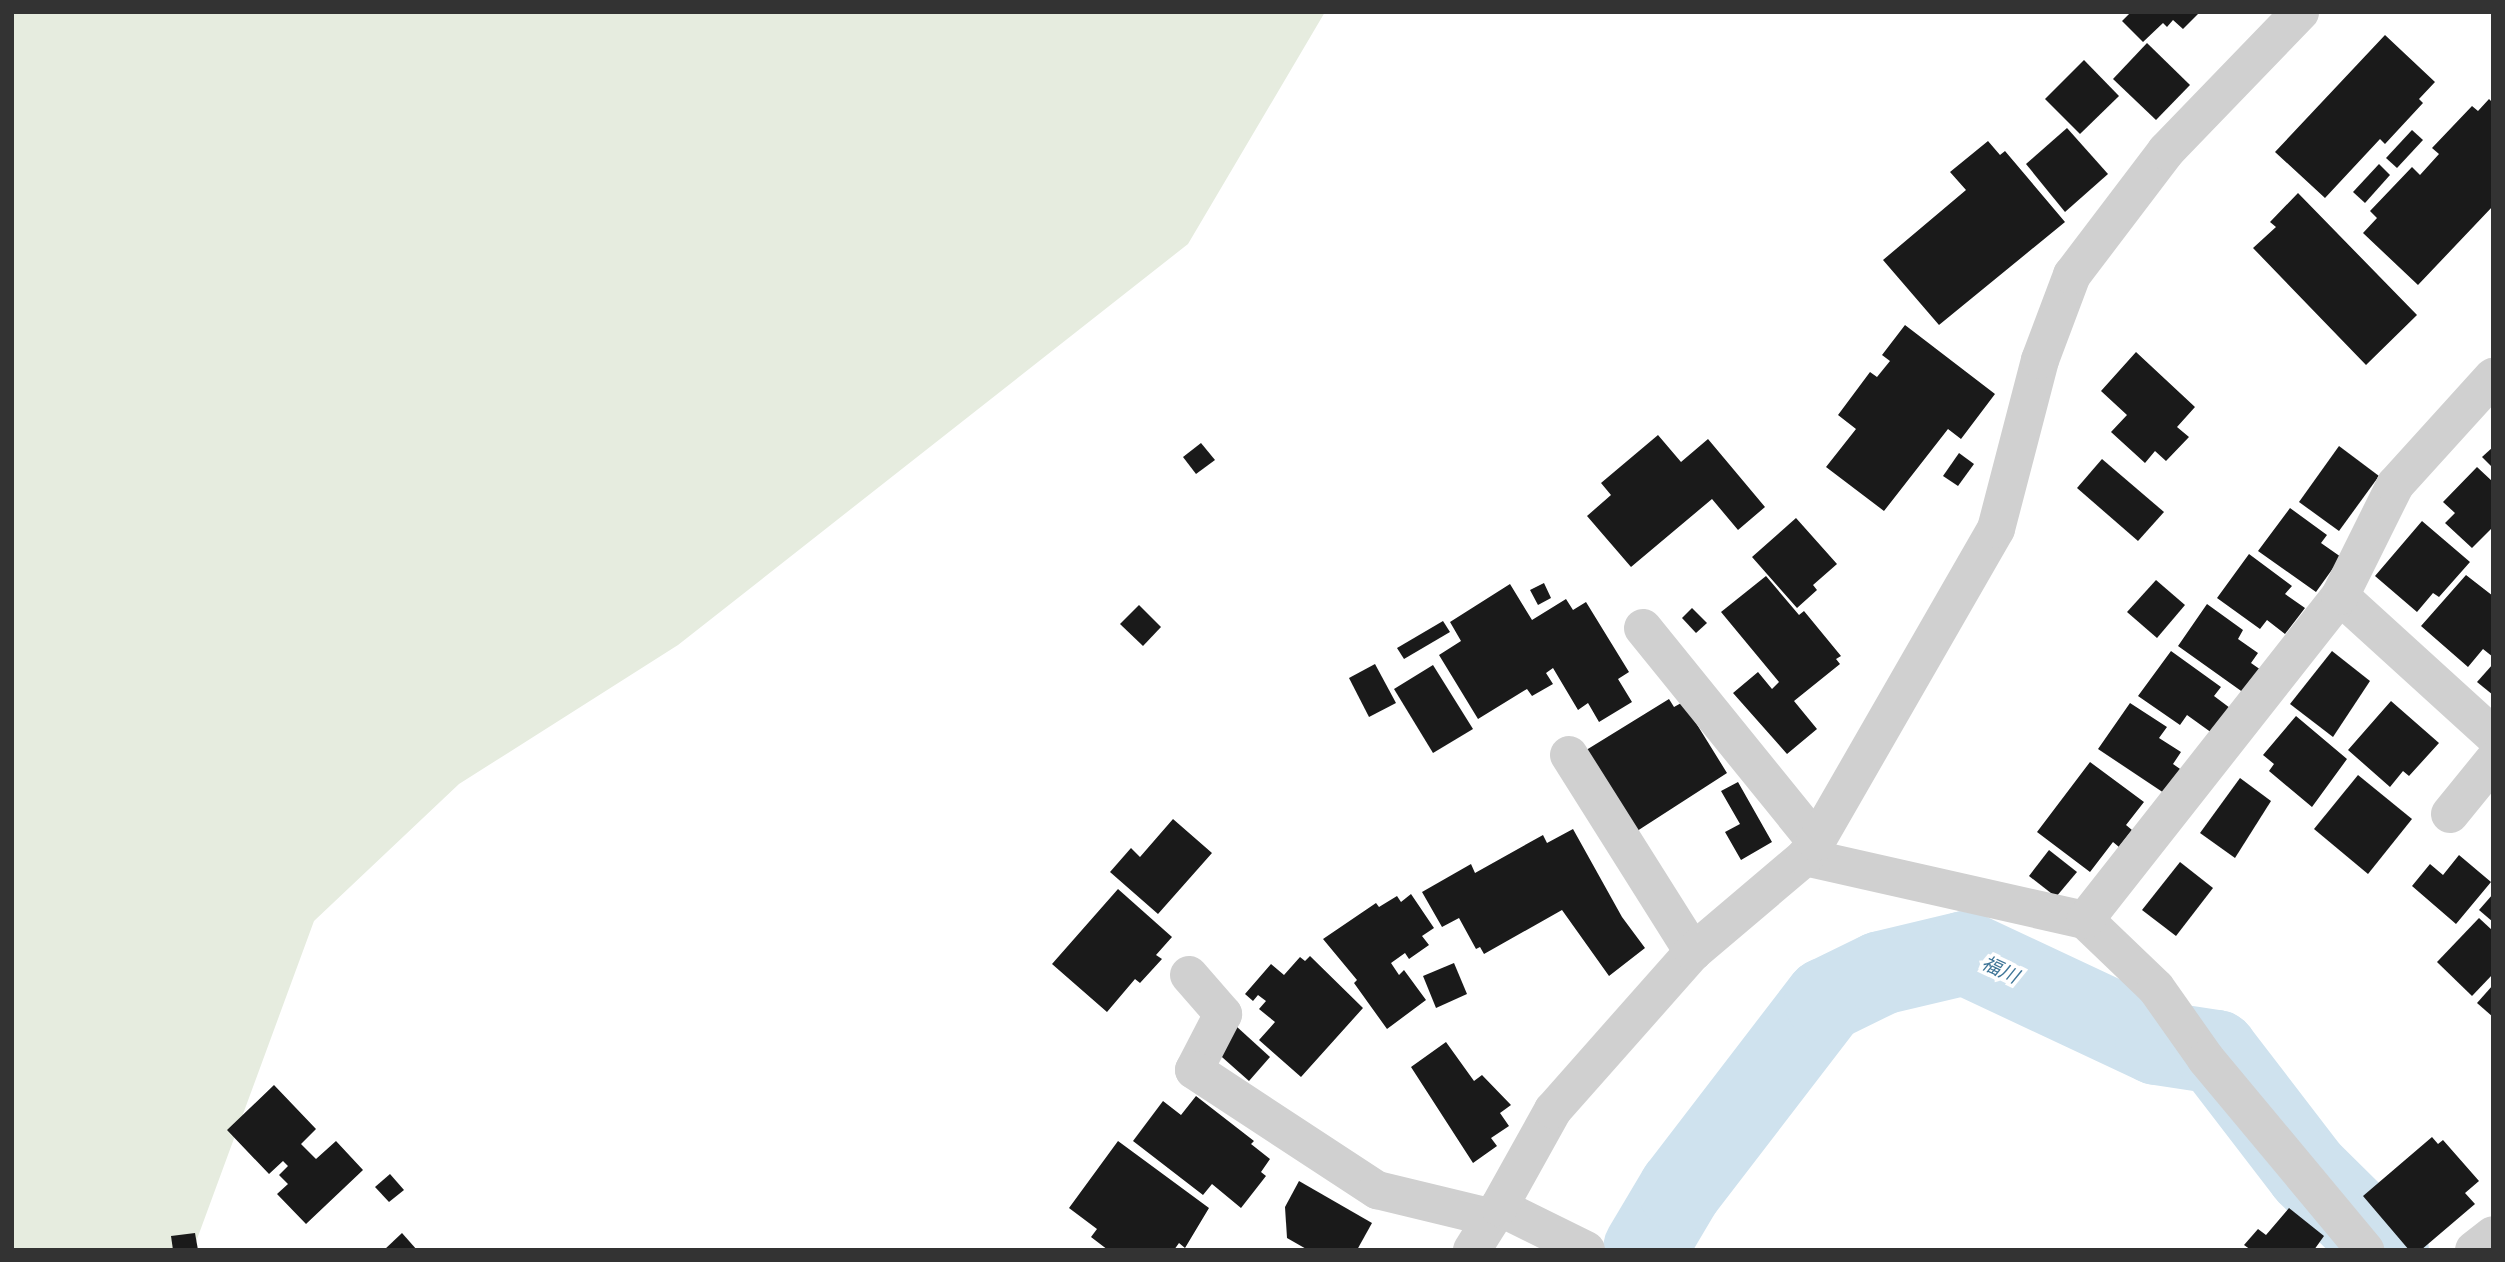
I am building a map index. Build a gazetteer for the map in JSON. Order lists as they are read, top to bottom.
{
  "water": ["福川"]
}
